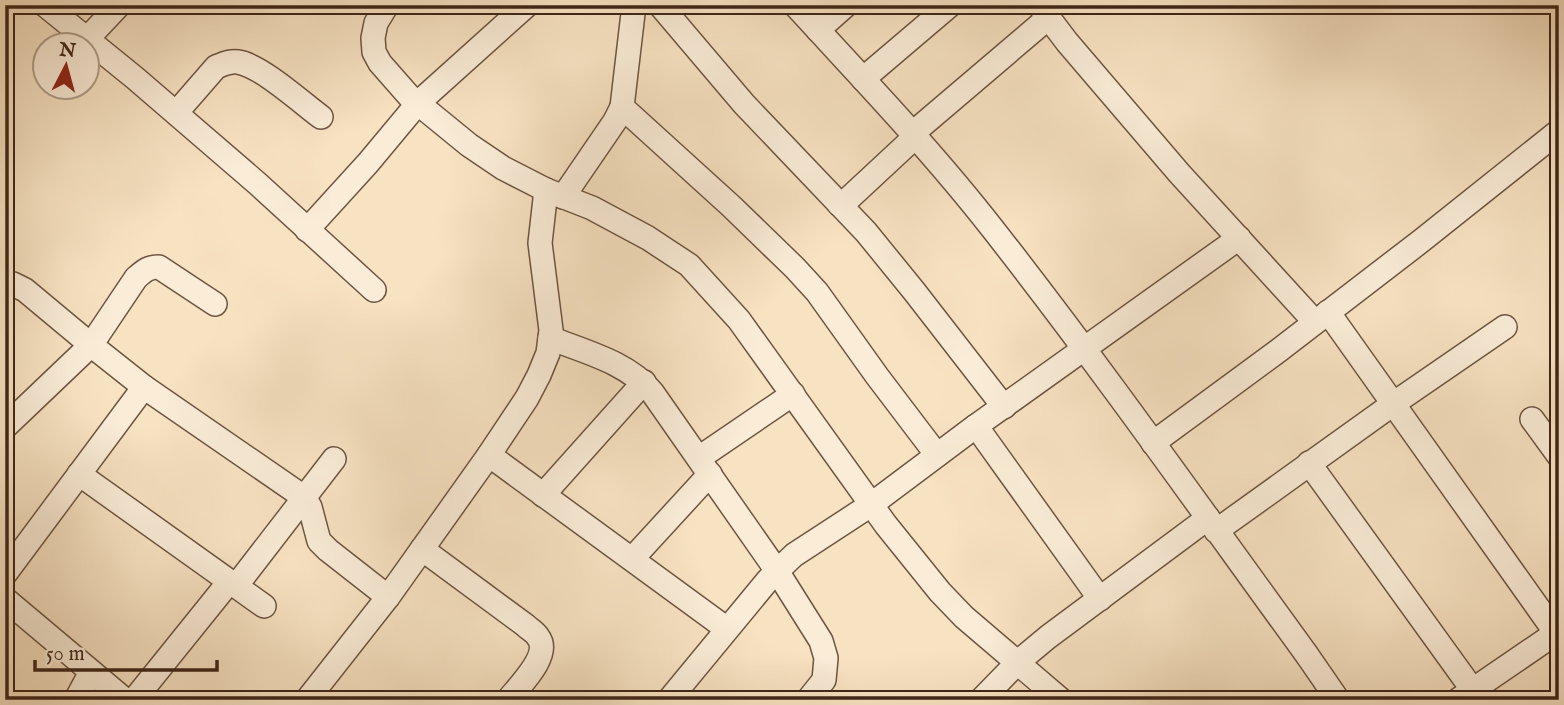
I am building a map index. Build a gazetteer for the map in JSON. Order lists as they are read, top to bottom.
{
  "scale_bar": "50 m",
  "north": "top"
}
